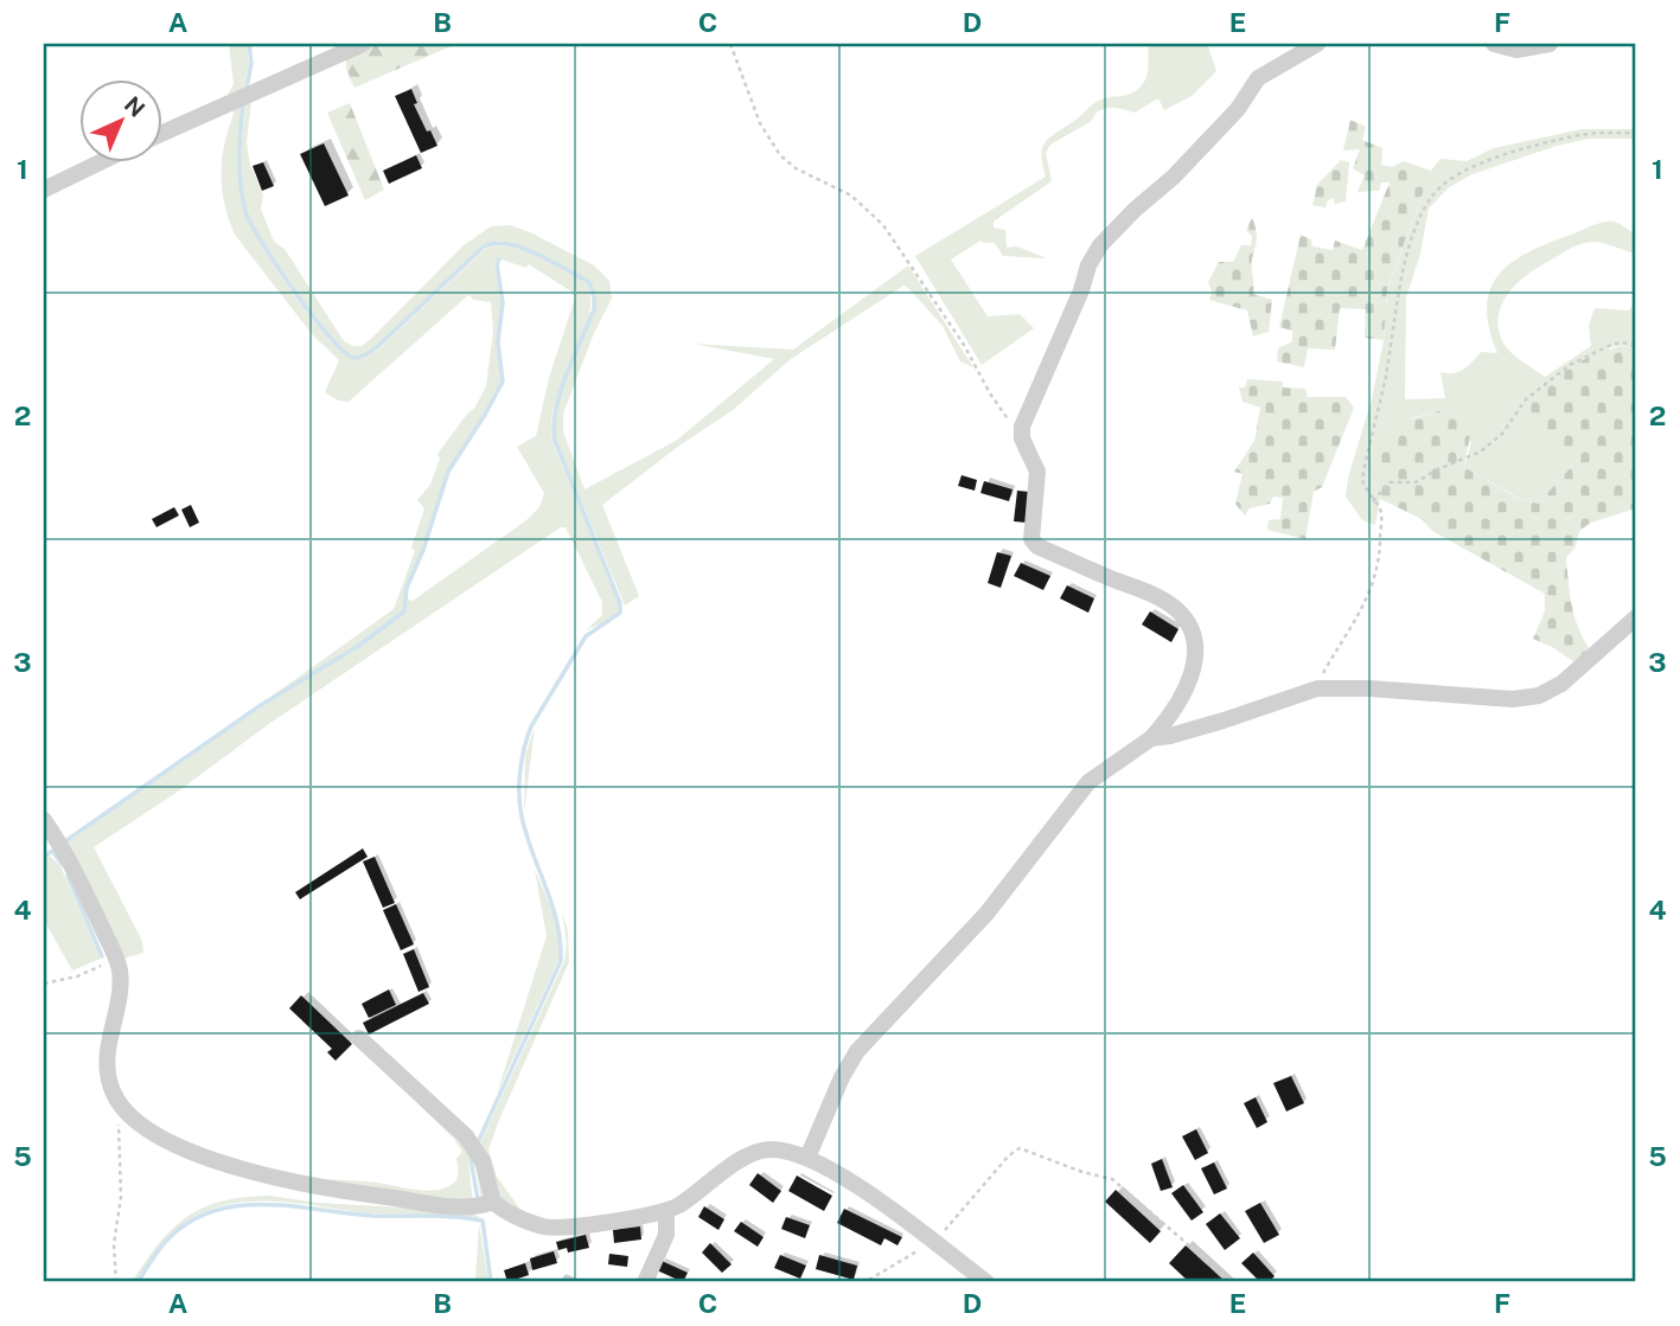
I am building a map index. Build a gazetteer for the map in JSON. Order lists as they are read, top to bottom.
{
  "north": "top right",
  "grid": {
    "columns": [
      "A",
      "B",
      "C",
      "D",
      "E",
      "F"
    ],
    "rows": [
      "1",
      "2",
      "3",
      "4",
      "5"
    ]
  }
}
